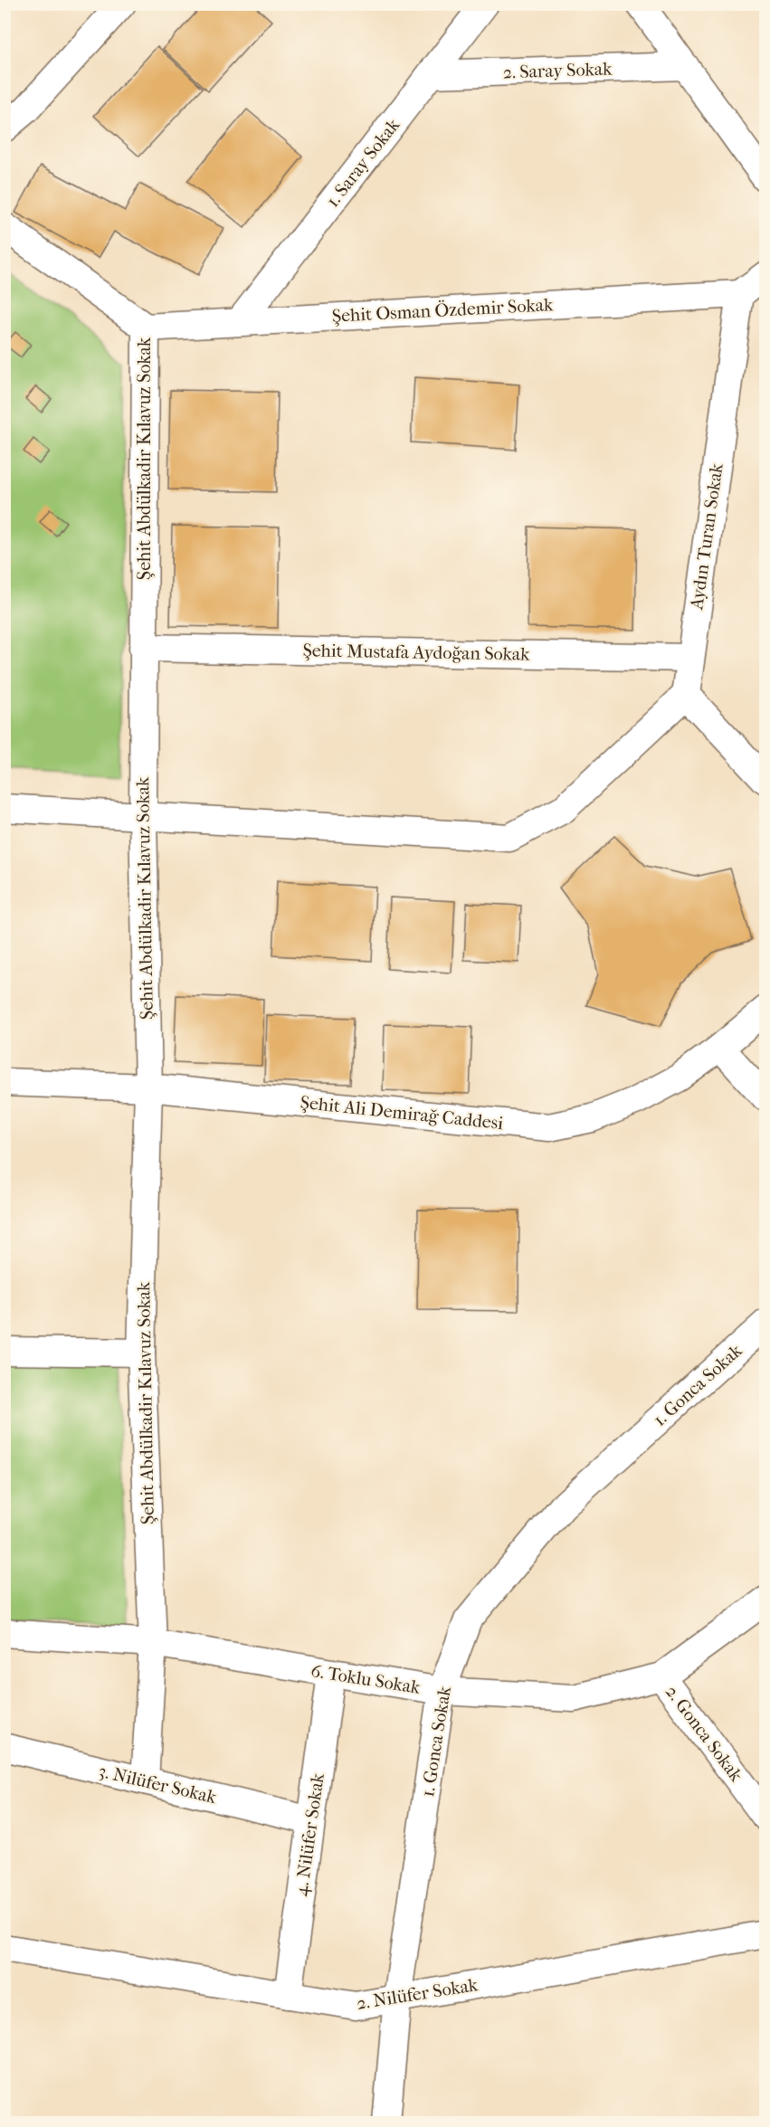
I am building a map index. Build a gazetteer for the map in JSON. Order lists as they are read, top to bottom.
{
  "streets": {
    "street": [
      "2. Saray Sokak",
      "1. Saray Sokak",
      "Şehit Osman Özdemir Sokak",
      "Şehit Abdülkadir Kılavuz Sokak",
      "Aydın Turan Sokak",
      "Şehit Mustafa Aydoğan Sokak",
      "Şehit Ali Demirağ Caddesi",
      "1. Gonca Sokak",
      "6. Toklu Sokak",
      "2. Gonca Sokak",
      "3. Nilüfer Sokak",
      "4. Nilüfer Sokak",
      "2. Nilüfer Sokak"
    ]
  },
  "crossings": [
    ["2. Saray Sokak", "1. Saray Sokak"],
    ["1. Saray Sokak", "Şehit Osman Özdemir Sokak"],
    ["Şehit Osman Özdemir Sokak", "Şehit Abdülkadir Kılavuz Sokak"],
    ["Şehit Osman Özdemir Sokak", "Aydın Turan Sokak"],
    ["Şehit Abdülkadir Kılavuz Sokak", "Şehit Mustafa Aydoğan Sokak"],
    ["Şehit Abdülkadir Kılavuz Sokak", "Şehit Ali Demirağ Caddesi"],
    ["Şehit Abdülkadir Kılavuz Sokak", "6. Toklu Sokak"],
    ["Şehit Abdülkadir Kılavuz Sokak", "3. Nilüfer Sokak"],
    ["Aydın Turan Sokak", "Şehit Mustafa Aydoğan Sokak"],
    ["1. Gonca Sokak", "6. Toklu Sokak"],
    ["1. Gonca Sokak", "2. Nilüfer Sokak"],
    ["6. Toklu Sokak", "2. Gonca Sokak"],
    ["6. Toklu Sokak", "4. Nilüfer Sokak"],
    ["3. Nilüfer Sokak", "4. Nilüfer Sokak"],
    ["4. Nilüfer Sokak", "2. Nilüfer Sokak"]
  ]
}
